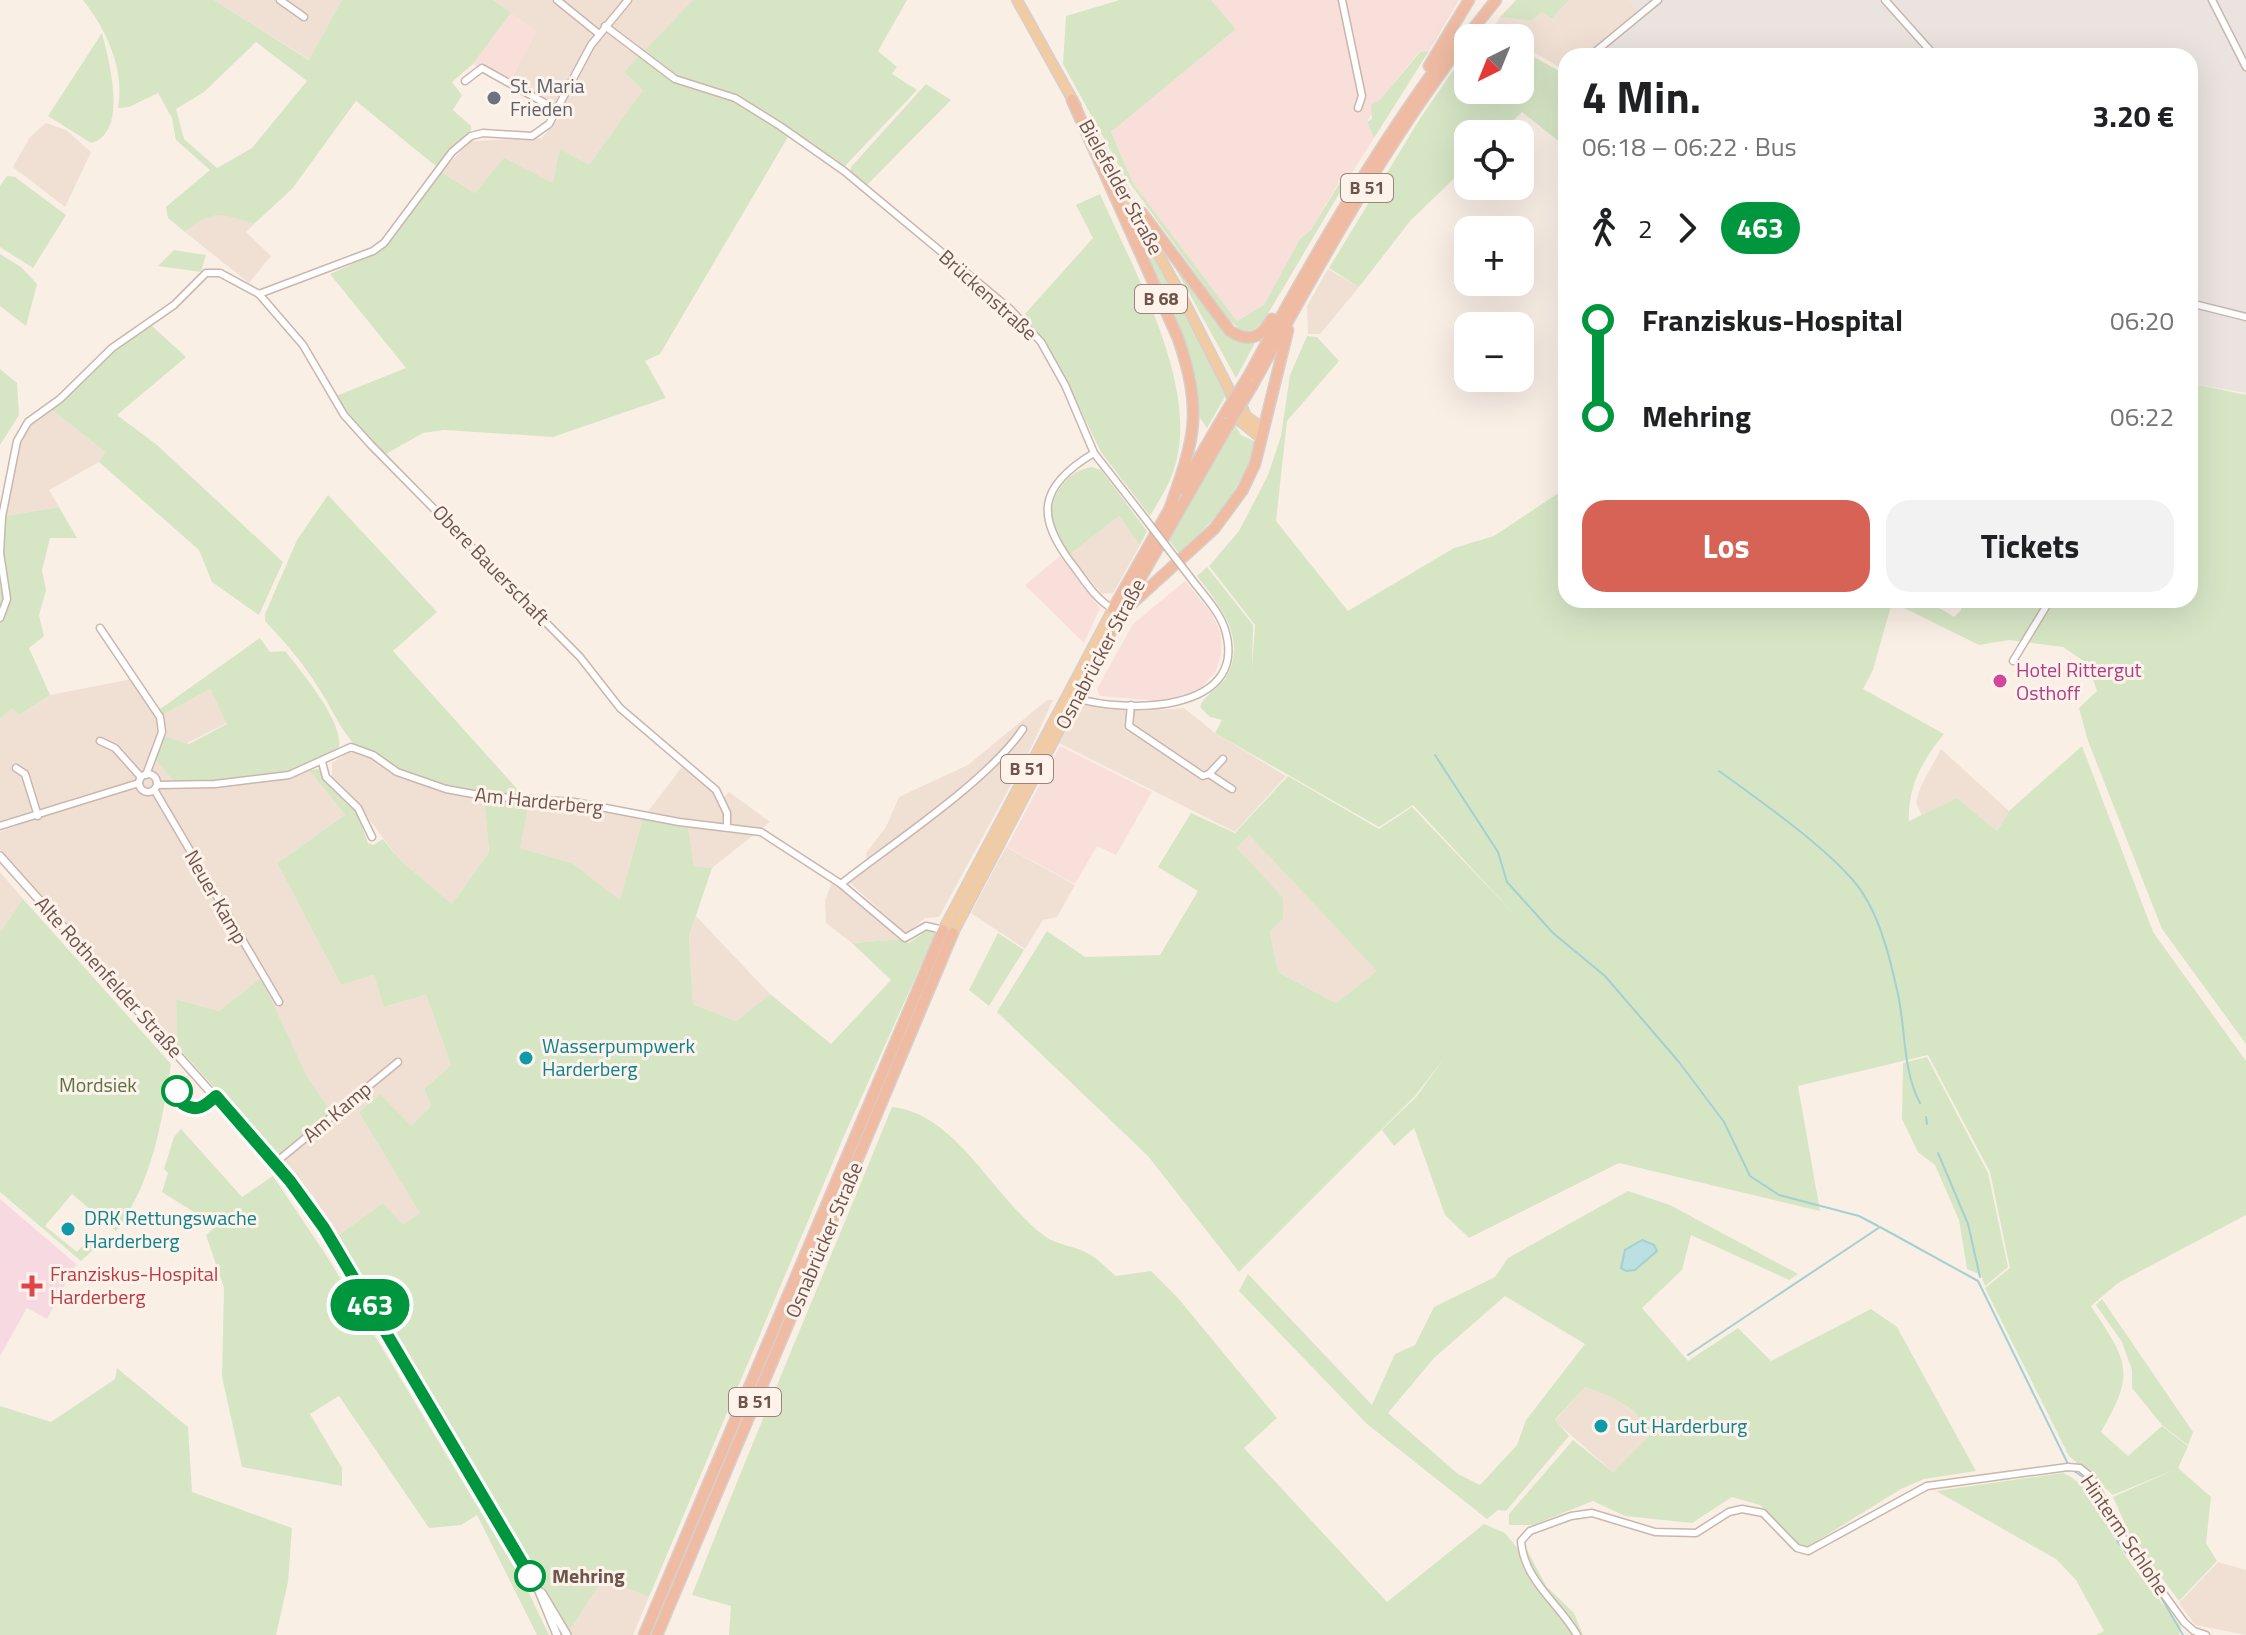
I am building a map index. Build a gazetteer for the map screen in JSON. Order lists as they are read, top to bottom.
{
  "streets": {
    "highway": ["B 51", "B 68", "Osnabrücker Straße"],
    "main road": ["Bielefelder Straße"],
    "street": [
      "Brückenstraße",
      "Obere Bauerschaft",
      "Am Harderberg",
      "Neuer Kamp",
      "Alte Rothenfelder Straße",
      "Am Kamp",
      "Hinterm Schlohe"
    ]
  },
  "crossings": [
    ["Bielefelder Straße", "B 68"],
    ["Brückenstraße", "Osnabrücker Straße"],
    ["B 68", "Osnabrücker Straße"],
    ["Obere Bauerschaft", "Am Harderberg"],
    ["Osnabrücker Straße", "Am Harderberg"],
    ["Am Harderberg", "Neuer Kamp"],
    ["Alte Rothenfelder Straße", "Am Kamp"]
  ],
  "parks": ["Mordsiek"],
  "places": {
    "other": [
      "St. Maria Frieden",
      "Hotel Rittergut Osthoff",
      "Wasserpumpwerk Harderberg",
      "DRK Rettungswache Harderberg",
      "Gut Harderburg",
      "Mehring"
    ],
    "health": ["Franziskus-Hospital Harderberg"]
  },
  "lines": ["bus line 463"],
  "north": "bottom left",
  "page": {
    "on_map": "463",
    "map_buttons": ["+", "−"],
    "heading": ["4 Min.", "06:18 – 06:22 · Bus", "3.20 €"],
    "legs": ["2", "463"],
    "list": [
      {
        "name": "Franziskus-Hospital",
        "value": "06:20"
      },
      {
        "name": "Mehring",
        "value": "06:22"
      }
    ],
    "buttons": ["Los", "Tickets"]
  }
}
